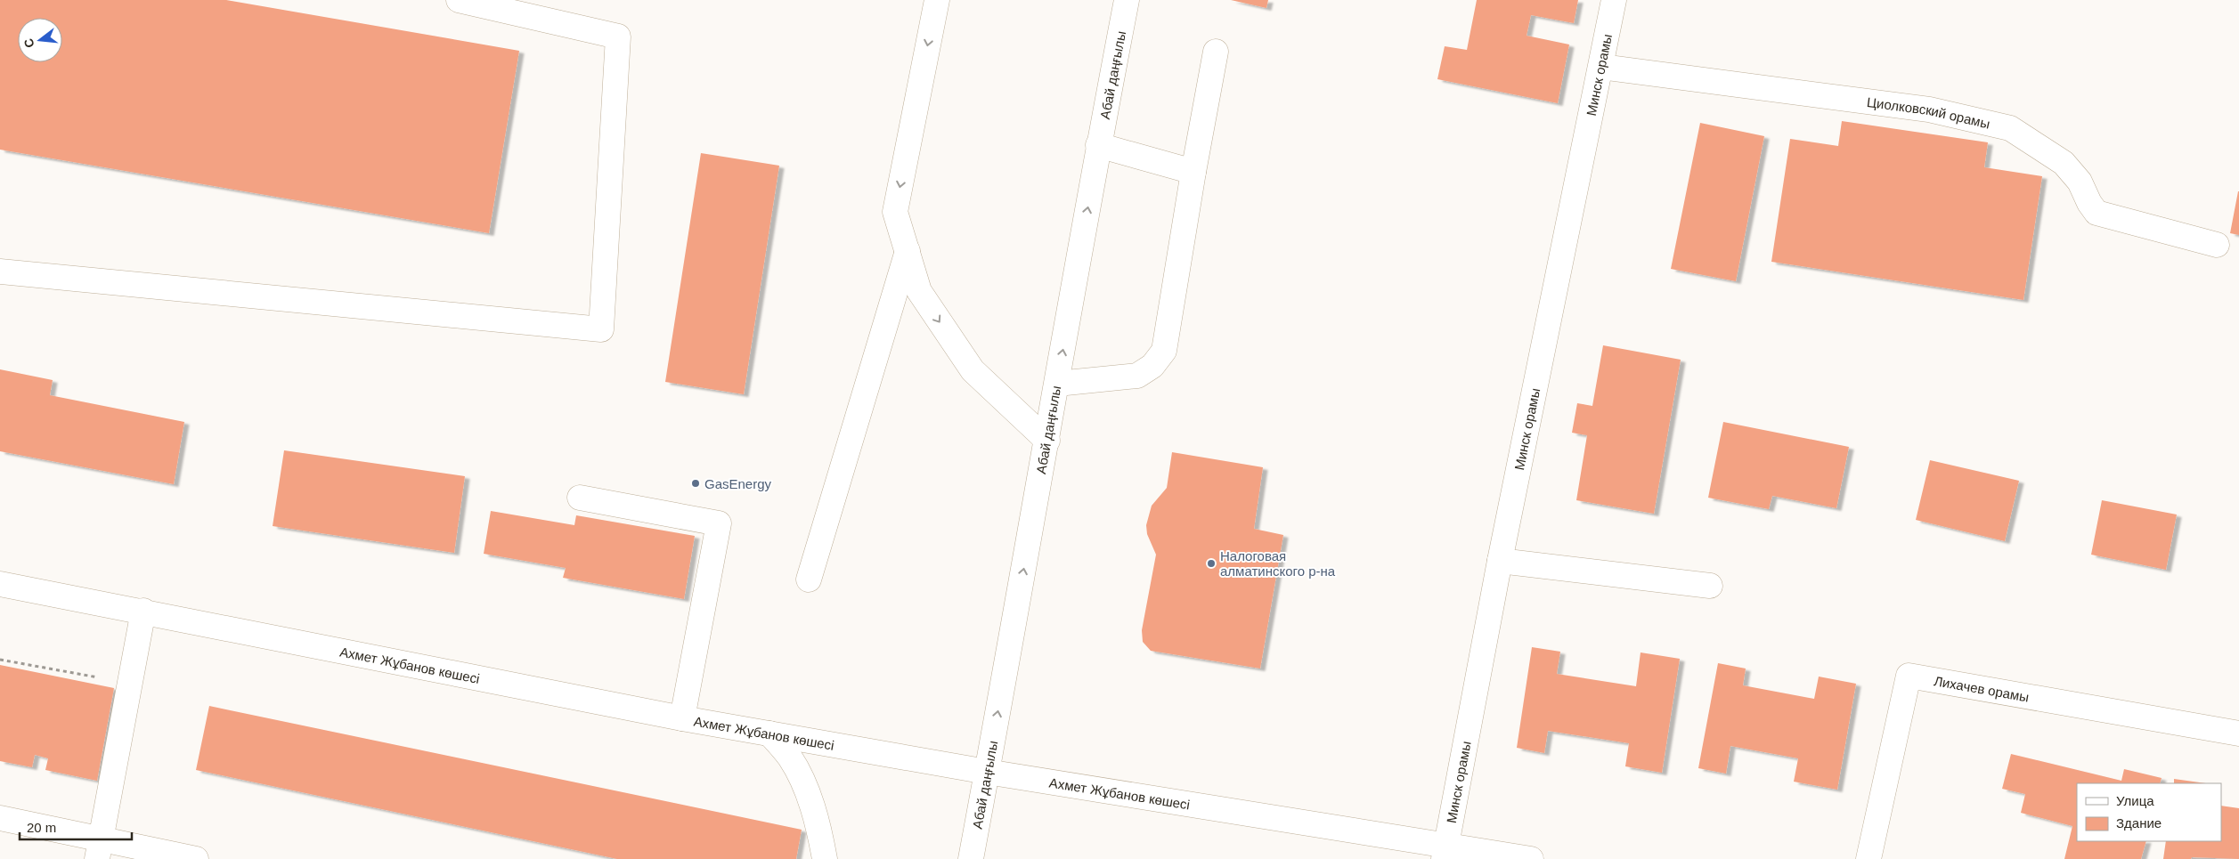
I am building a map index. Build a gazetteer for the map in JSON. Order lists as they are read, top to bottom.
{
  "streets": {
    "street": [
      "Абай даңғылы",
      "Минск орамы",
      "Циолковский орамы",
      "Ахмет Жұбанов көшесі",
      "Лихачев орамы"
    ]
  },
  "crossings": [
    ["Абай даңғылы", "Ахмет Жұбанов көшесі"],
    ["Минск орамы", "Циолковский орамы"],
    ["Минск орамы", "Ахмет Жұбанов көшесі"]
  ],
  "places": ["GasEnergy", "Налоговая алматинского р-на"],
  "legend": ["Улица", "Здание"],
  "scale_bar": "20 m",
  "north": "left"
}
